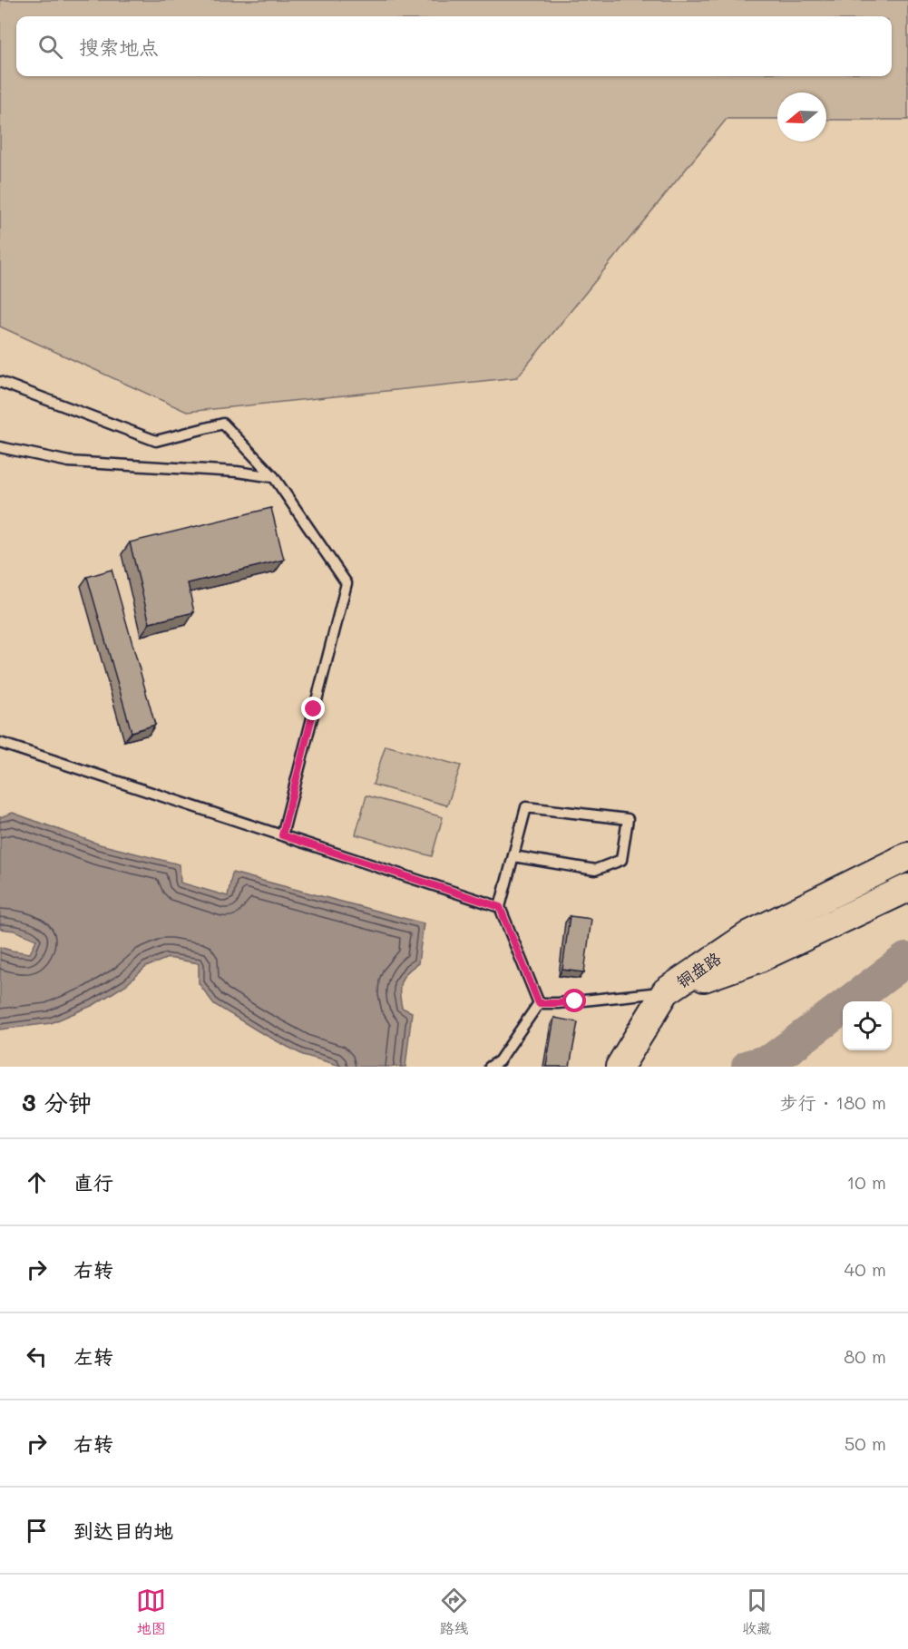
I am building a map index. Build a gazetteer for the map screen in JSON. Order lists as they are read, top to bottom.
{
  "streets": {
    "main road": ["铜盘路"]
  },
  "north": "left",
  "page": {
    "search": "搜索地点",
    "heading": ["3 分钟", "步行 · 180 m"],
    "list": [
      ["直行", "10 m"],
      ["右转", "40 m"],
      ["左转", "80 m"],
      ["右转", "50 m"],
      "到达目的地"
    ],
    "nav": ["地图", "路线", "收藏"]
  }
}
